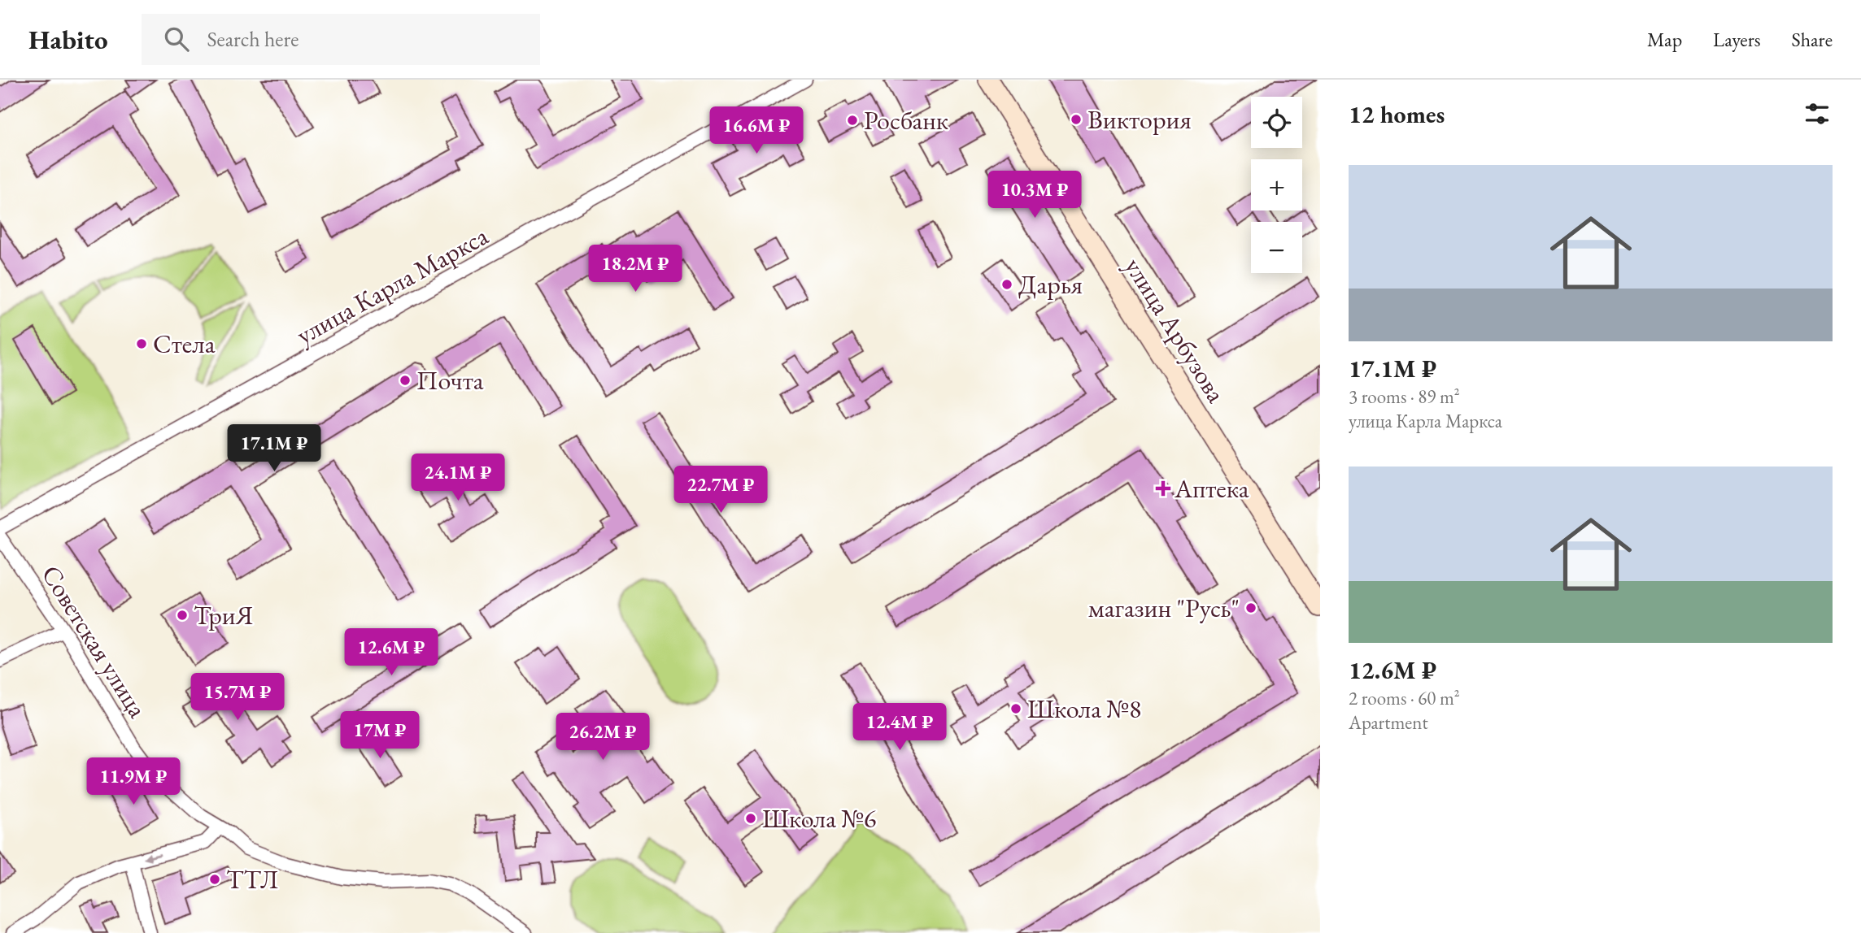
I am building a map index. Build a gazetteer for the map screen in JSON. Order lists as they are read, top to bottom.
{
  "streets": {
    "street": ["улица Карла Маркса", "улица Арбузова", "Советская улица"]
  },
  "places": {
    "other": [
      "Виктория",
      "Росбанк",
      "Дарья",
      "Стела",
      "Почта",
      "магазин \"Русь\"",
      "ТриЯ",
      "Школа №8",
      "Школа №6",
      "ТТЛ"
    ],
    "health": ["Аптека"]
  },
  "page": {
    "header": "Habito",
    "search": "Search here",
    "nav": ["Map", "Layers", "Share"],
    "heading": "12 homes",
    "map_buttons": ["+", "−"],
    "price": [
      "16.6M ₽",
      "10.3M ₽",
      "18.2M ₽",
      "17.1M ₽",
      "24.1M ₽",
      "22.7M ₽",
      "12.6M ₽",
      "15.7M ₽",
      "12.4M ₽",
      "17M ₽",
      "26.2M ₽",
      "11.9M ₽"
    ],
    "list": [
      {
        "name": "17.1M ₽",
        "note": "3 rooms · 89 m² · улица Карла Маркса"
      },
      {
        "name": "12.6M ₽",
        "note": "2 rooms · 60 m² · Apartment"
      }
    ]
  }
}
